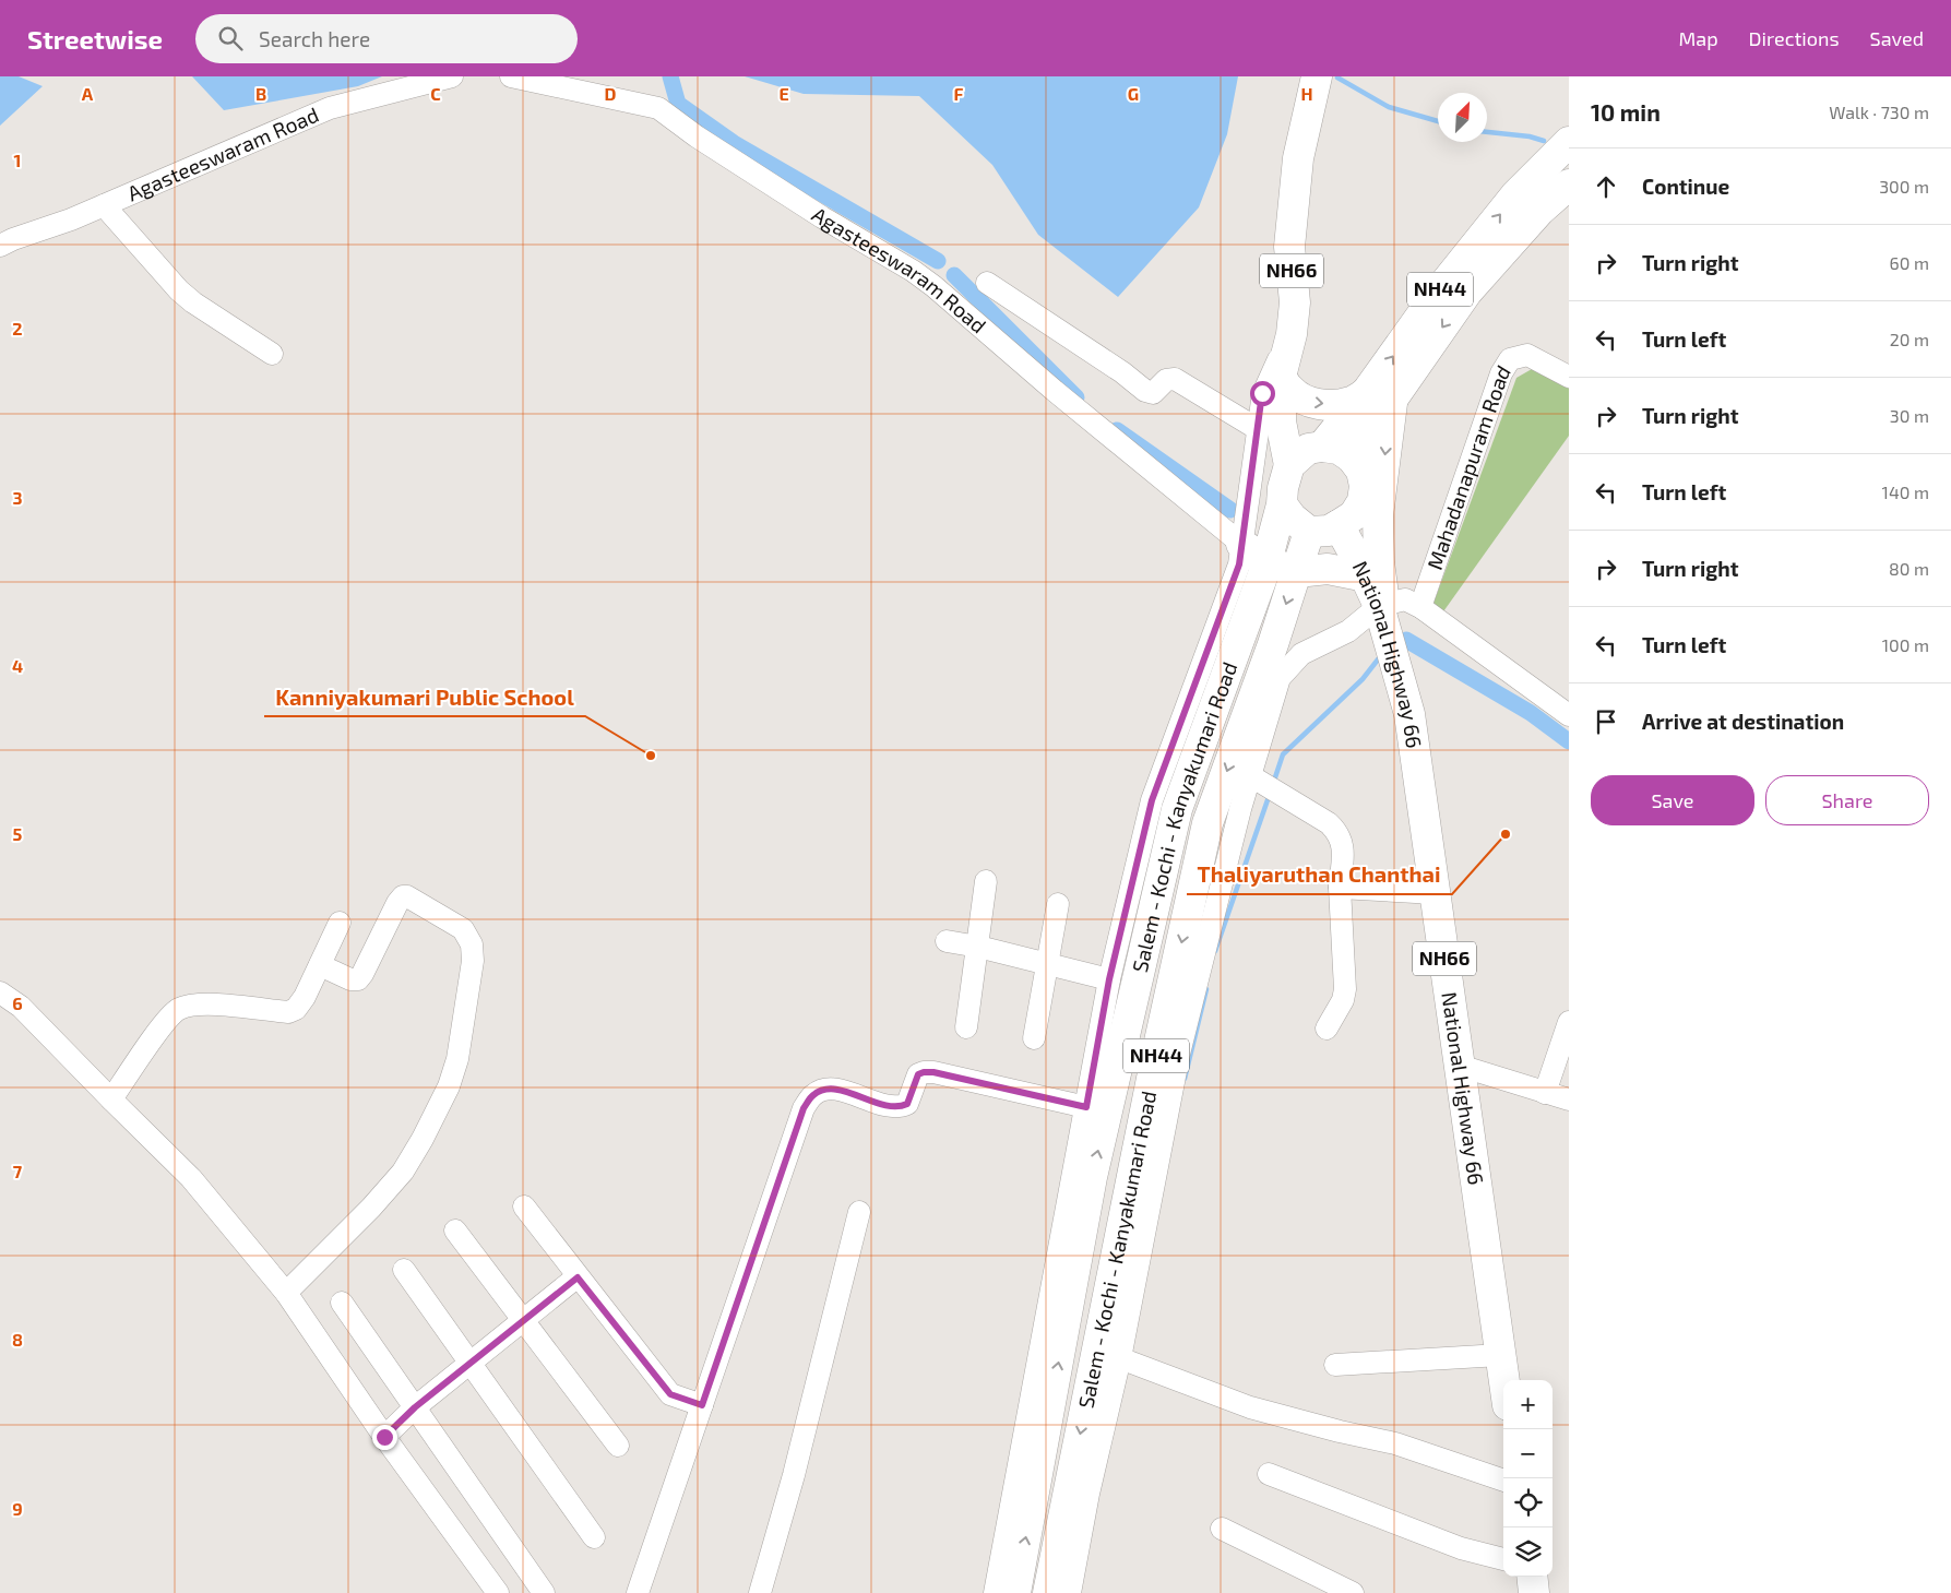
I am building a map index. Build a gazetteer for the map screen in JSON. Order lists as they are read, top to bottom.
{
  "streets": {
    "highway": [
      "NH66",
      "NH44",
      "National Highway 66",
      "Salem - Kochi - Kanyakumari Road"
    ],
    "street": ["Agasteeswaram Road", "Mahadanapuram Road"]
  },
  "crossings": [
    ["NH66", "NH44"],
    ["NH66", "National Highway 66"],
    ["NH66", "Salem - Kochi - Kanyakumari Road"],
    ["NH44", "National Highway 66"],
    ["NH44", "Salem - Kochi - Kanyakumari Road"],
    ["National Highway 66", "Salem - Kochi - Kanyakumari Road"]
  ],
  "places": ["Kanniyakumari Public School", "Thaliyaruthan Chanthai"],
  "north": "top right",
  "page": {
    "header": "Streetwise",
    "search": "Search here",
    "nav": ["Map", "Directions", "Saved"],
    "heading": ["10 min", "Walk · 730 m"],
    "list": [
      ["Continue", "300 m"],
      ["Turn right", "60 m"],
      ["Turn left", "20 m"],
      ["Turn right", "30 m"],
      ["Turn left", "140 m"],
      ["Turn right", "80 m"],
      ["Turn left", "100 m"],
      "Arrive at destination"
    ],
    "buttons": ["Save", "Share"],
    "map_buttons": ["+", "−"]
  },
  "grid": {
    "columns": [
      "A",
      "B",
      "C",
      "D",
      "E",
      "F",
      "G",
      "H"
    ],
    "rows": [
      "1",
      "2",
      "3",
      "4",
      "5",
      "6",
      "7",
      "8",
      "9"
    ]
  }
}
